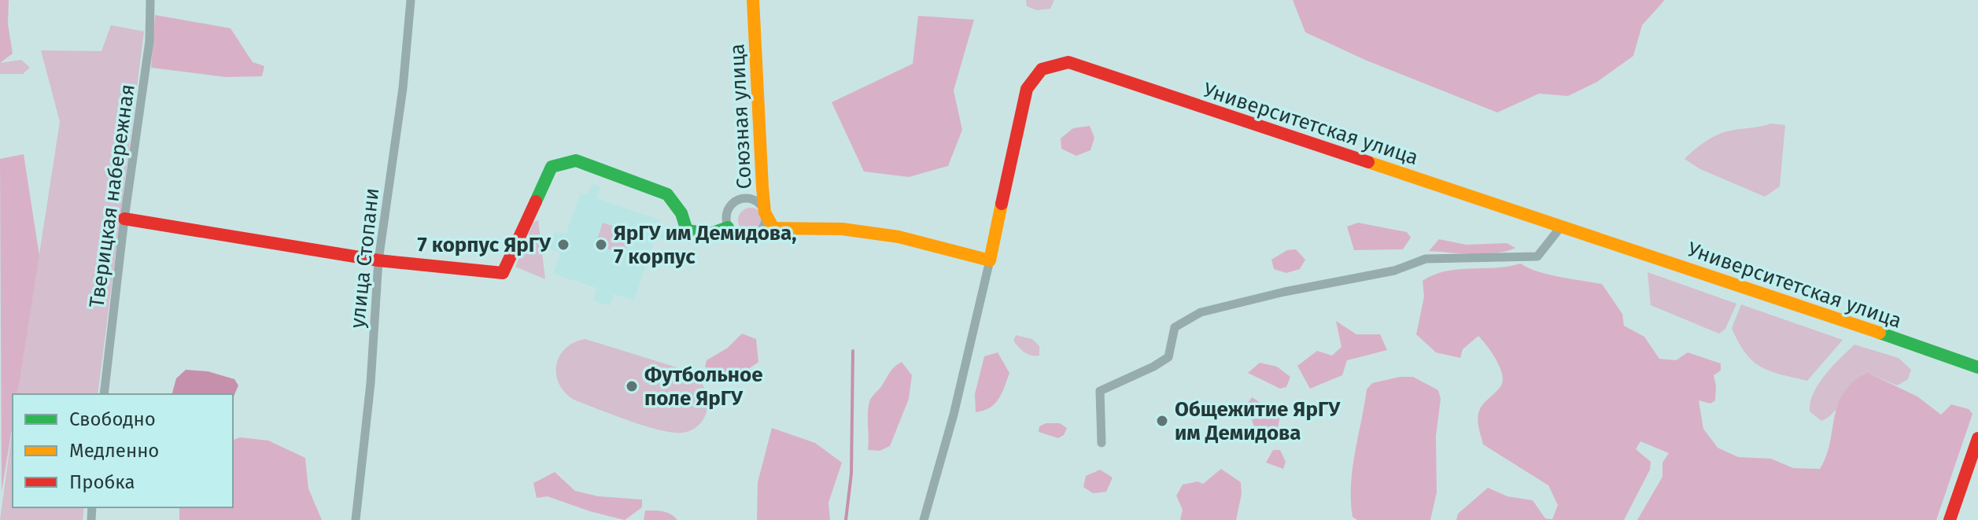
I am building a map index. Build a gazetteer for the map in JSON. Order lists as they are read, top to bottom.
{
  "streets": {
    "street": [
      "Союзная улица",
      "Университетская улица",
      "Тверицкая набережная",
      "улица Стопани"
    ]
  },
  "places": [
    "7 корпус ЯрГУ",
    "ЯрГУ им Демидова, 7 корпус",
    "Футбольное поле ЯрГУ",
    "Общежитие ЯрГУ им Демидова"
  ],
  "legend": ["Свободно", "Медленно", "Пробка"]
}
